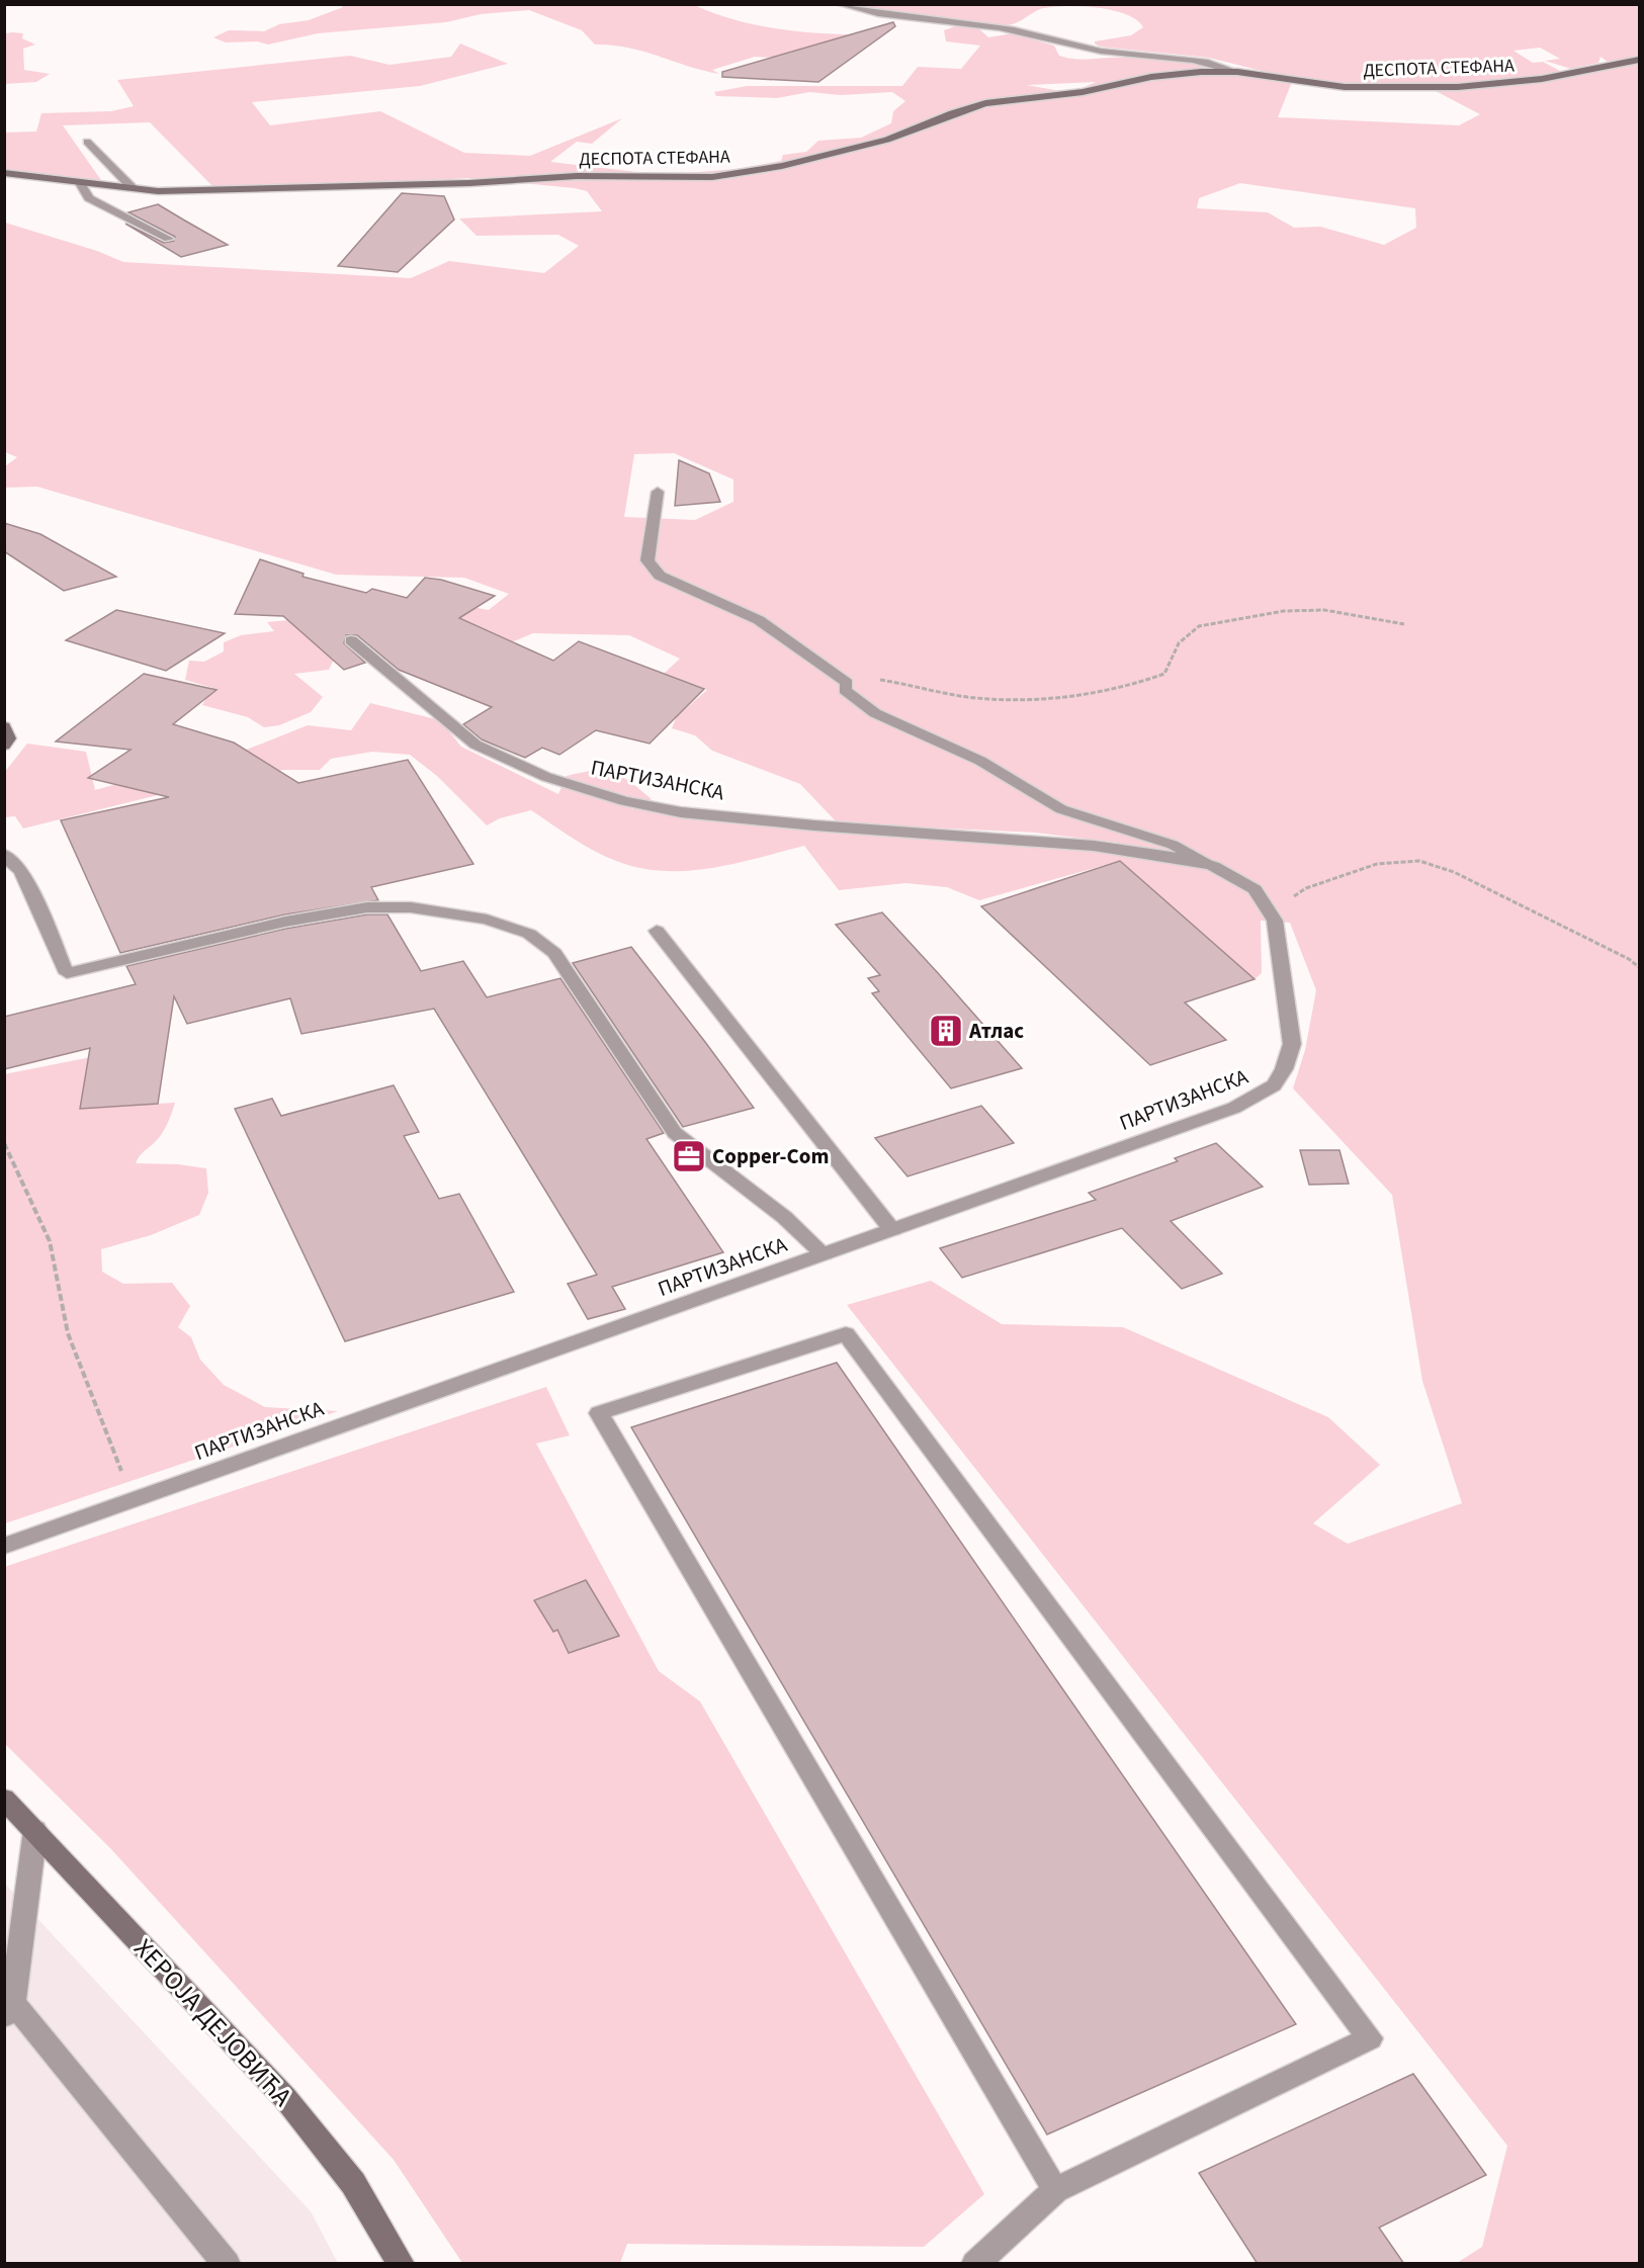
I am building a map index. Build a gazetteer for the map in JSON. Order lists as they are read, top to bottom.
{
  "streets": {
    "street": ["ДЕСПОТА СТЕФАНА", "ПАРТИЗАНСКА", "ХЕРОЈА ДЕЈОВИЋА"]
  },
  "places": {
    "building": ["Атлас"],
    "office": ["Copper-Com"]
  }
}
